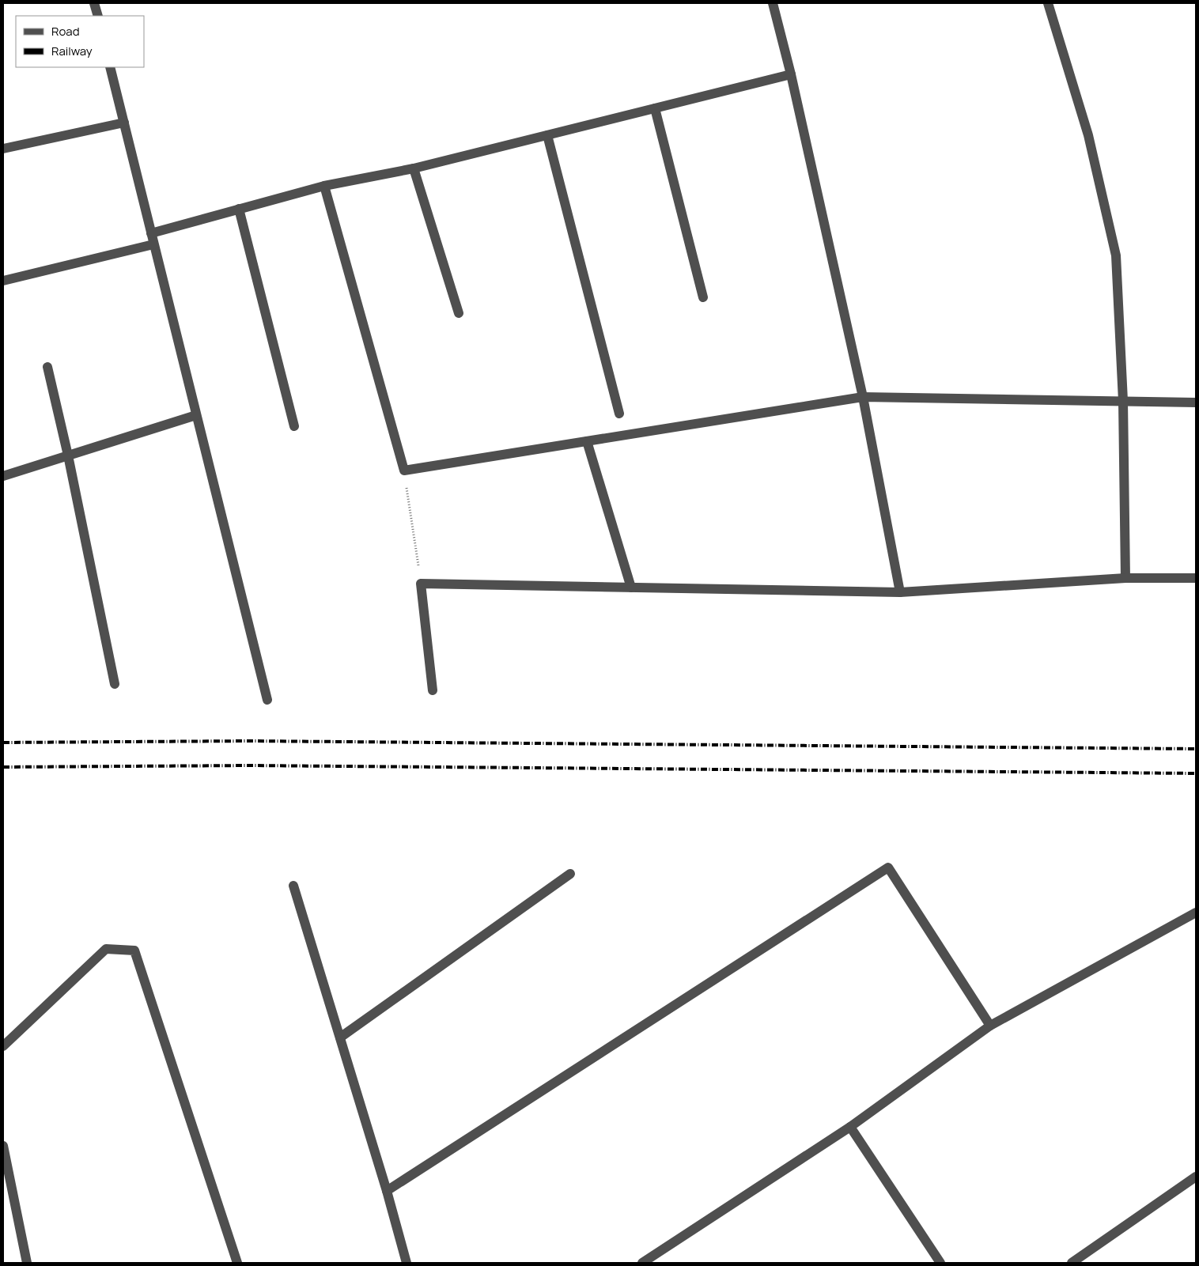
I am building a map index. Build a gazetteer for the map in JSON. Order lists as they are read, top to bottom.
{
  "legend": ["Road", "Railway"]
}
